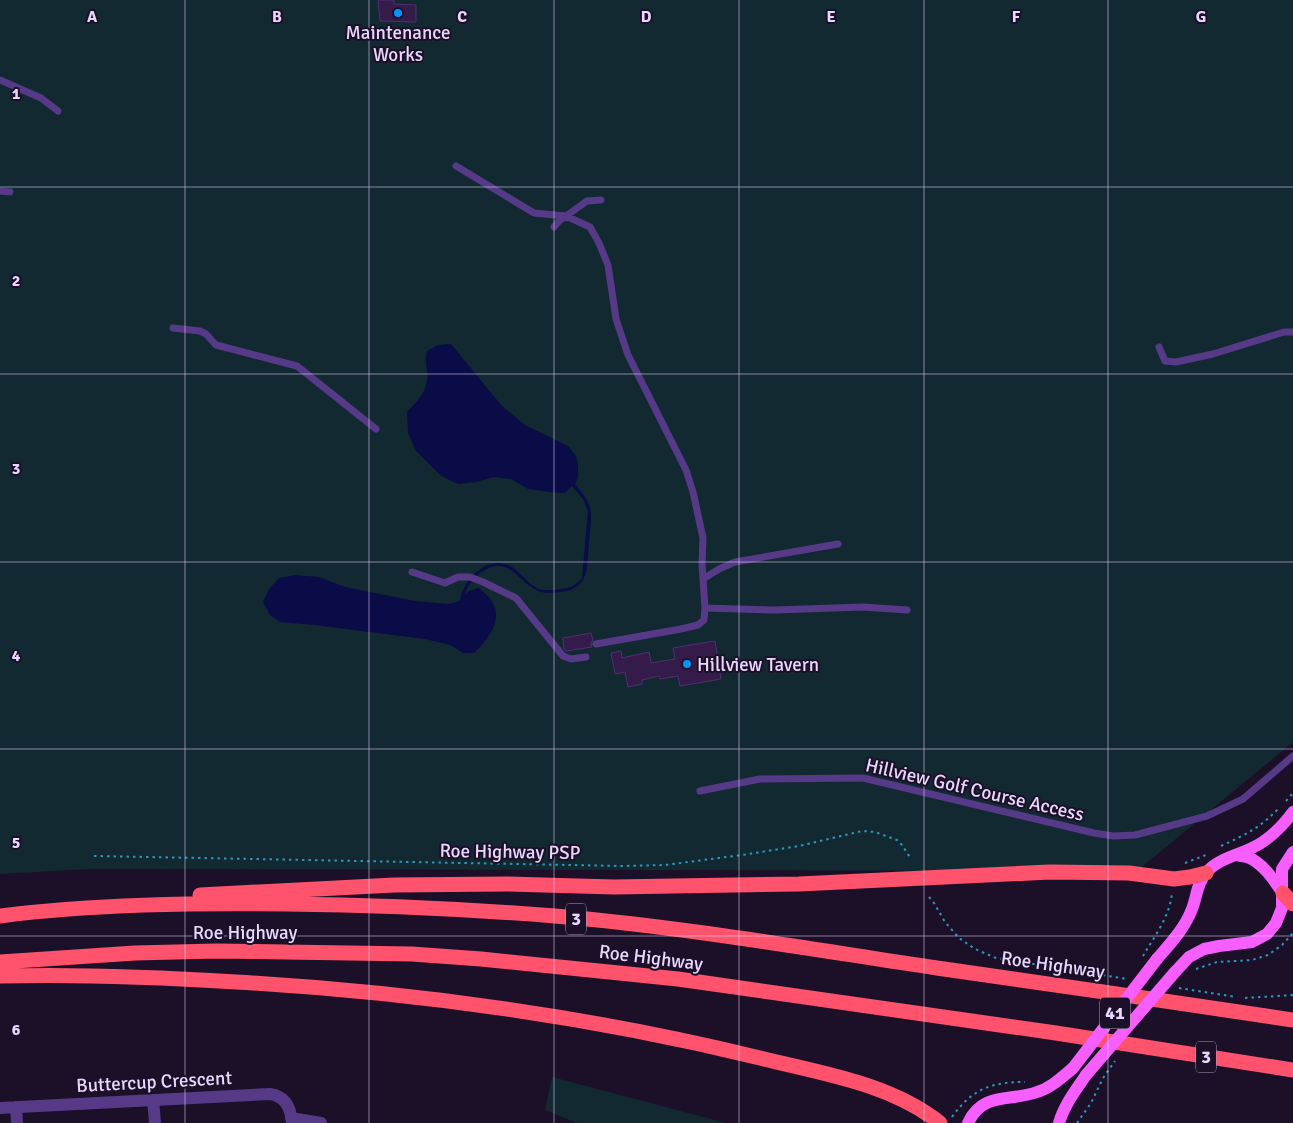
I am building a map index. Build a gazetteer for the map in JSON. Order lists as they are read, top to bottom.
{
  "streets": {
    "highway": ["3", "Roe Highway"],
    "main road": ["41"],
    "street": ["Buttercup Crescent"],
    "lane": ["Hillview Golf Course Access"],
    "path": ["Roe Highway PSP"]
  },
  "places": ["Maintenance Works", "Hillview Tavern"],
  "grid": {
    "columns": [
      "A",
      "B",
      "C",
      "D",
      "E",
      "F",
      "G"
    ],
    "rows": [
      "1",
      "2",
      "3",
      "4",
      "5",
      "6"
    ]
  }
}
